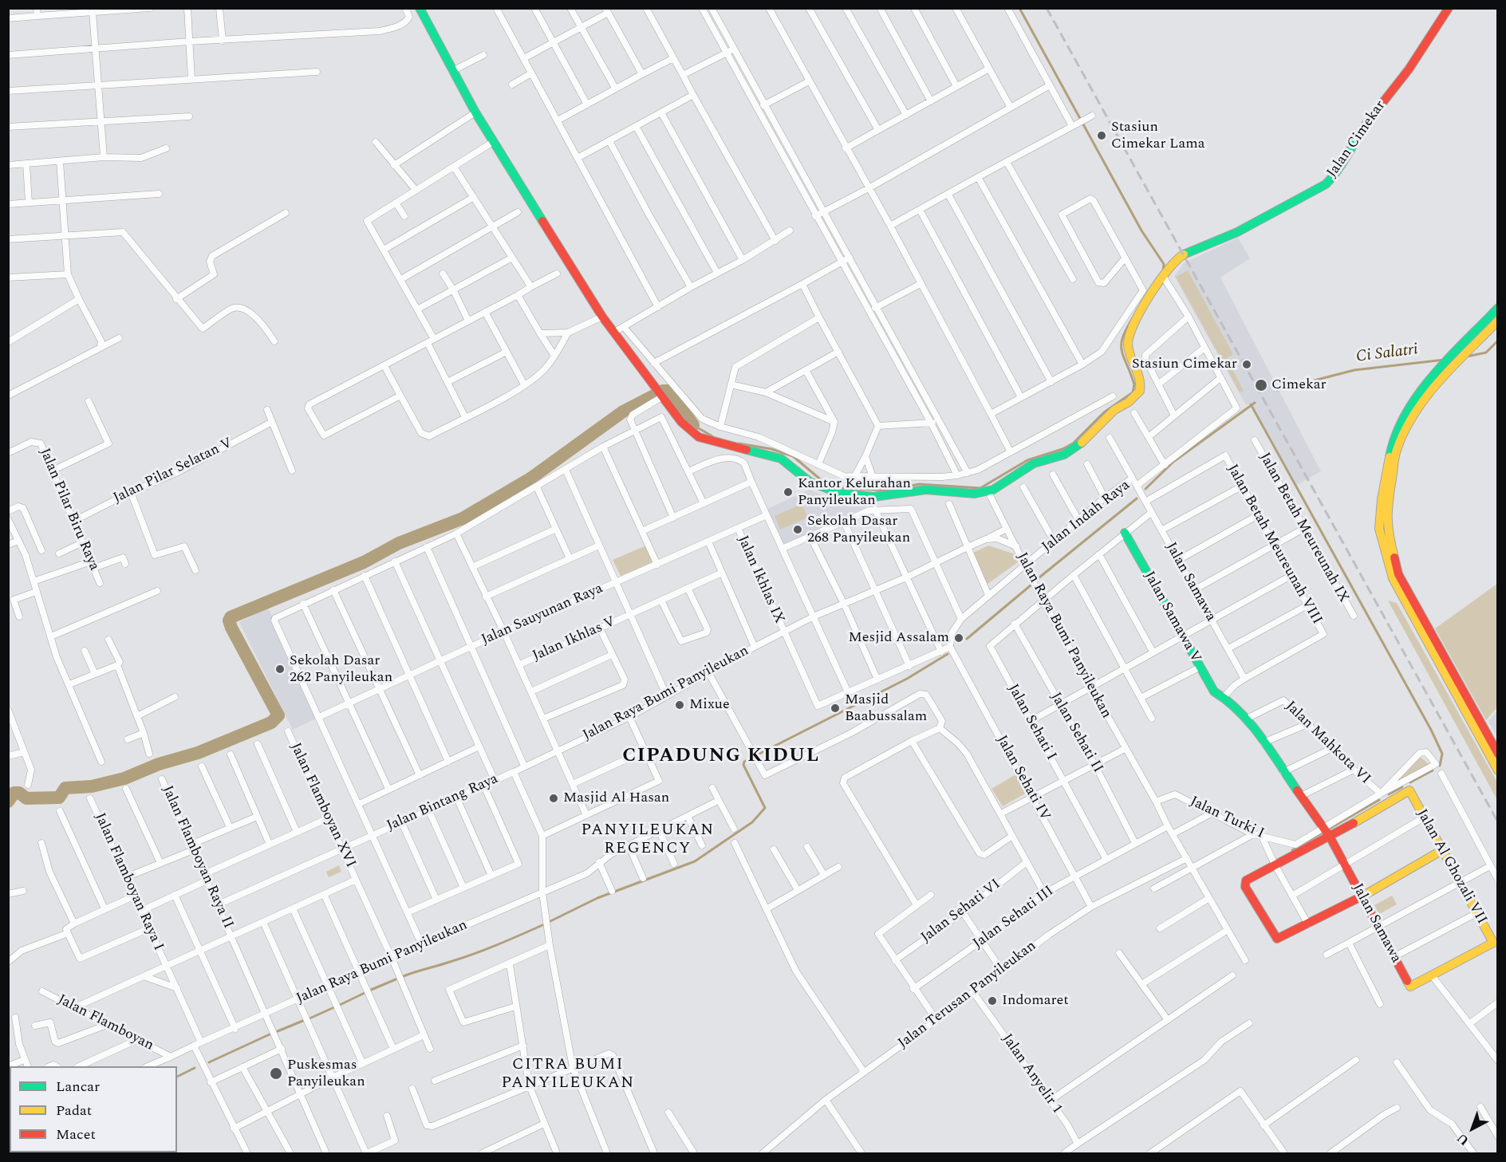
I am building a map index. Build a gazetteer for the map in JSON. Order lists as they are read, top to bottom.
{
  "streets": {
    "street": [
      "Jalan Cimekar",
      "Jalan Pilar Selatan V",
      "Jalan Pilar Biru Raya",
      "Jalan Indah Raya",
      "Jalan Betah Meureunah IX",
      "Jalan Betah Meureunah VIII",
      "Jalan Ikhlas IX",
      "Jalan Samawa",
      "Jalan Sauyunan Raya",
      "Jalan Samawa V",
      "Jalan Raya Bumi Panyileukan",
      "Jalan Ikhlas V",
      "Jalan Sehati I",
      "Jalan Sehati II",
      "Jalan Mahkota VI",
      "Jalan Sehati IV",
      "Jalan Bintang Raya",
      "Jalan Flamboyan XVI",
      "Jalan Turki I",
      "Jalan Flamboyan Raya II",
      "Jalan Al Ghozali VII",
      "Jalan Flamboyan Raya I",
      "Jalan Sehati VI",
      "Jalan Sehati III",
      "Jalan Terusan Panyileukan",
      "Jalan Flamboyan",
      "Jalan Anyelir 1"
    ]
  },
  "crossings": [
    ["Jalan Pilar Selatan V", "Jalan Pilar Biru Raya"],
    ["Jalan Indah Raya", "Jalan Samawa"],
    ["Jalan Indah Raya", "Jalan Raya Bumi Panyileukan"],
    ["Jalan Betah Meureunah VIII", "Jalan Samawa"],
    ["Jalan Ikhlas IX", "Jalan Sauyunan Raya"],
    ["Jalan Ikhlas IX", "Jalan Raya Bumi Panyileukan"],
    ["Jalan Samawa", "Jalan Samawa V"],
    ["Jalan Samawa", "Jalan Sehati I"],
    ["Jalan Samawa", "Jalan Mahkota VI"],
    ["Jalan Samawa", "Jalan Turki I"],
    ["Jalan Samawa", "Jalan Al Ghozali VII"],
    ["Jalan Samawa V", "Jalan Sehati I"],
    ["Jalan Raya Bumi Panyileukan", "Jalan Sehati I"],
    ["Jalan Raya Bumi Panyileukan", "Jalan Bintang Raya"],
    ["Jalan Raya Bumi Panyileukan", "Jalan Flamboyan XVI"],
    ["Jalan Raya Bumi Panyileukan", "Jalan Turki I"],
    ["Jalan Raya Bumi Panyileukan", "Jalan Flamboyan Raya II"],
    ["Jalan Raya Bumi Panyileukan", "Jalan Flamboyan Raya I"],
    ["Jalan Raya Bumi Panyileukan", "Jalan Sehati III"],
    ["Jalan Raya Bumi Panyileukan", "Jalan Terusan Panyileukan"],
    ["Jalan Raya Bumi Panyileukan", "Jalan Flamboyan"],
    ["Jalan Sehati I", "Jalan Sehati II"],
    ["Jalan Sehati I", "Jalan Sehati III"],
    ["Jalan Sehati II", "Jalan Sehati III"],
    ["Jalan Mahkota VI", "Jalan Turki I"],
    ["Jalan Sehati IV", "Jalan Sehati III"],
    ["Jalan Sehati IV", "Jalan Terusan Panyileukan"],
    ["Jalan Bintang Raya", "Jalan Flamboyan XVI"],
    ["Jalan Bintang Raya", "Jalan Flamboyan Raya II"],
    ["Jalan Turki I", "Jalan Al Ghozali VII"],
    ["Jalan Terusan Panyileukan", "Jalan Anyelir 1"]
  ],
  "districts": ["CIPADUNG KIDUL", "PANYILEUKAN REGENCY", "CITRA BUMI PANYILEUKAN"],
  "water": ["Ci Salatri"],
  "places": [
    "Stasiun Cimekar Lama",
    "Stasiun Cimekar",
    "Cimekar",
    "Kantor Kelurahan Panyileukan",
    "Sekolah Dasar 268 Panyileukan",
    "Mesjid Assalam",
    "Sekolah Dasar 262 Panyileukan",
    "Mixue",
    "Masjid Baabussalam",
    "Masjid Al Hasan",
    "Indomaret",
    "Puskesmas Panyileukan"
  ],
  "legend": ["Lancar", "Padat", "Macet"],
  "north": "bottom left"
}
